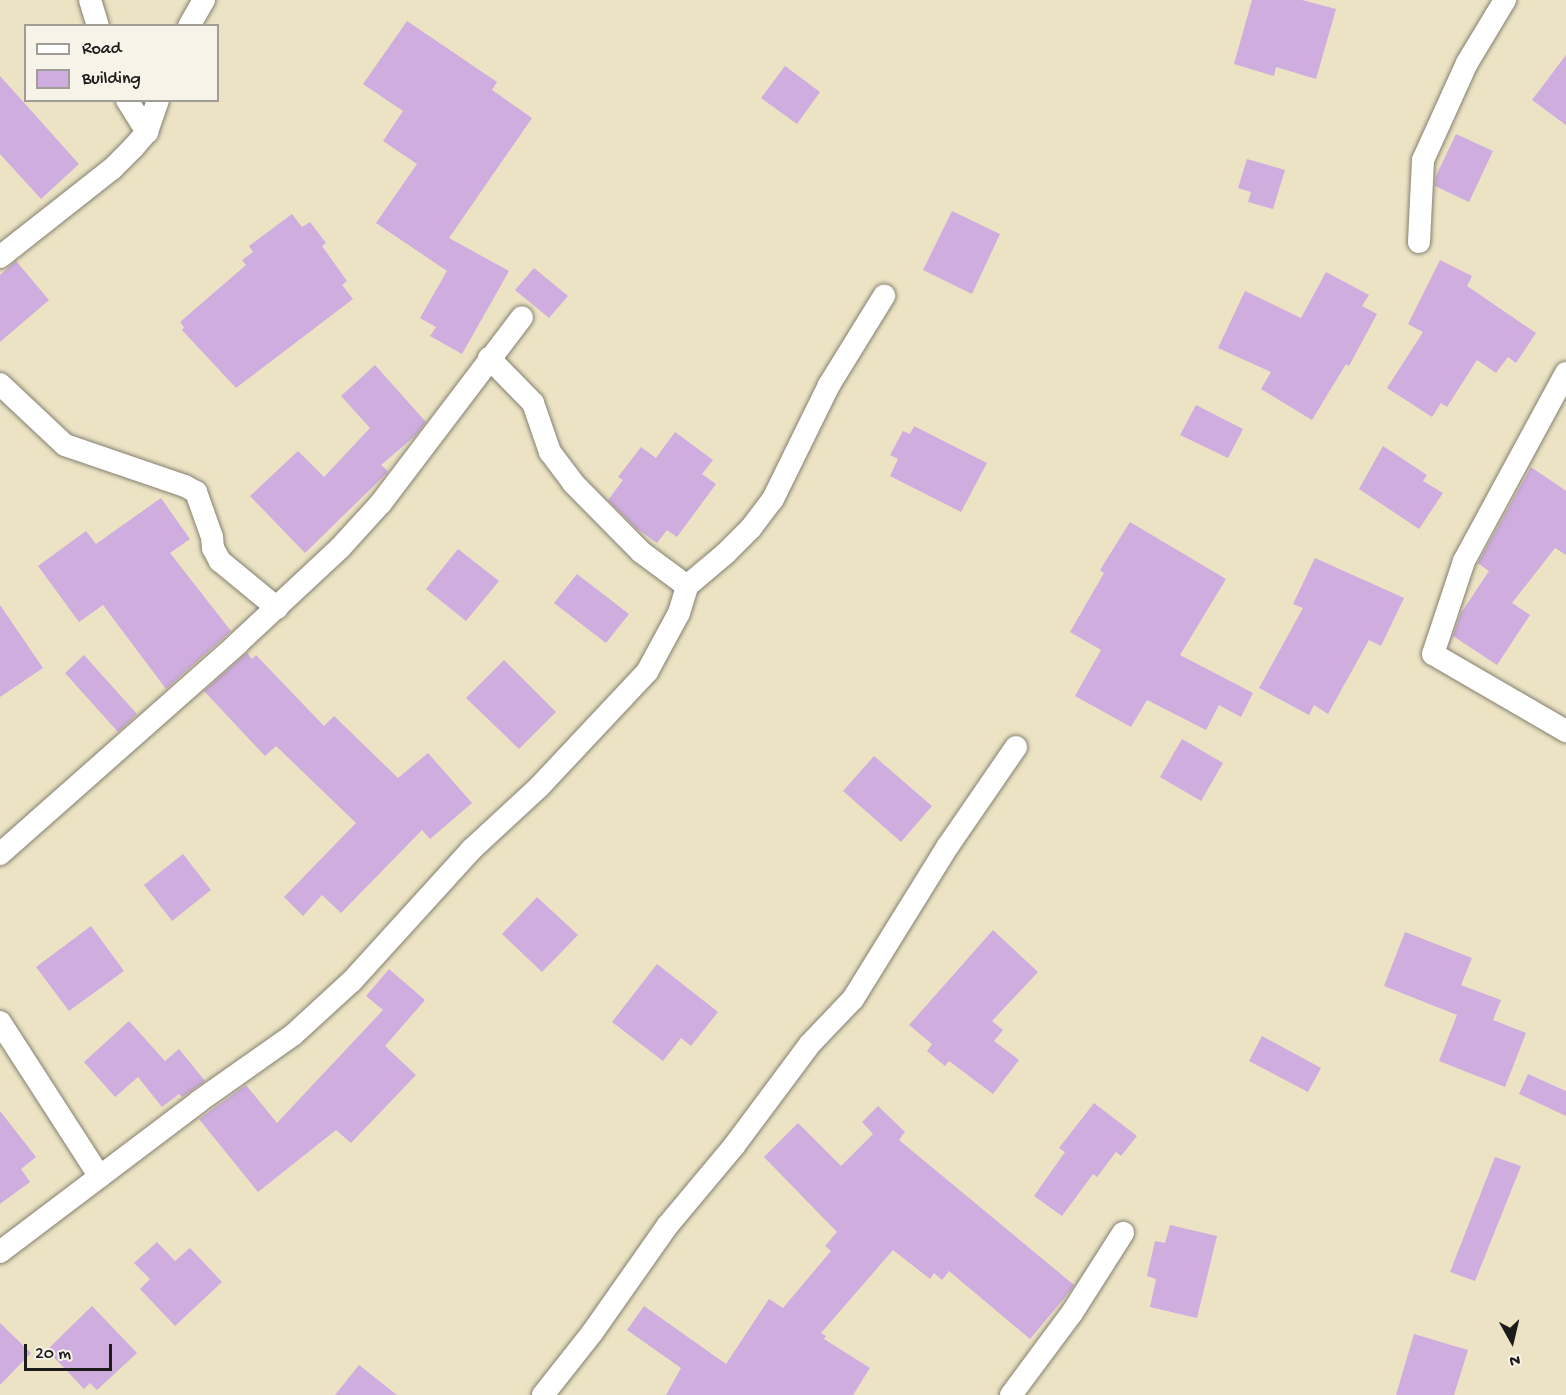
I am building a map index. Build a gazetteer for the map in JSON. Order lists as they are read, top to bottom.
{
  "legend": ["Road", "Building"],
  "scale_bar": "20 m",
  "north": "bottom"
}
